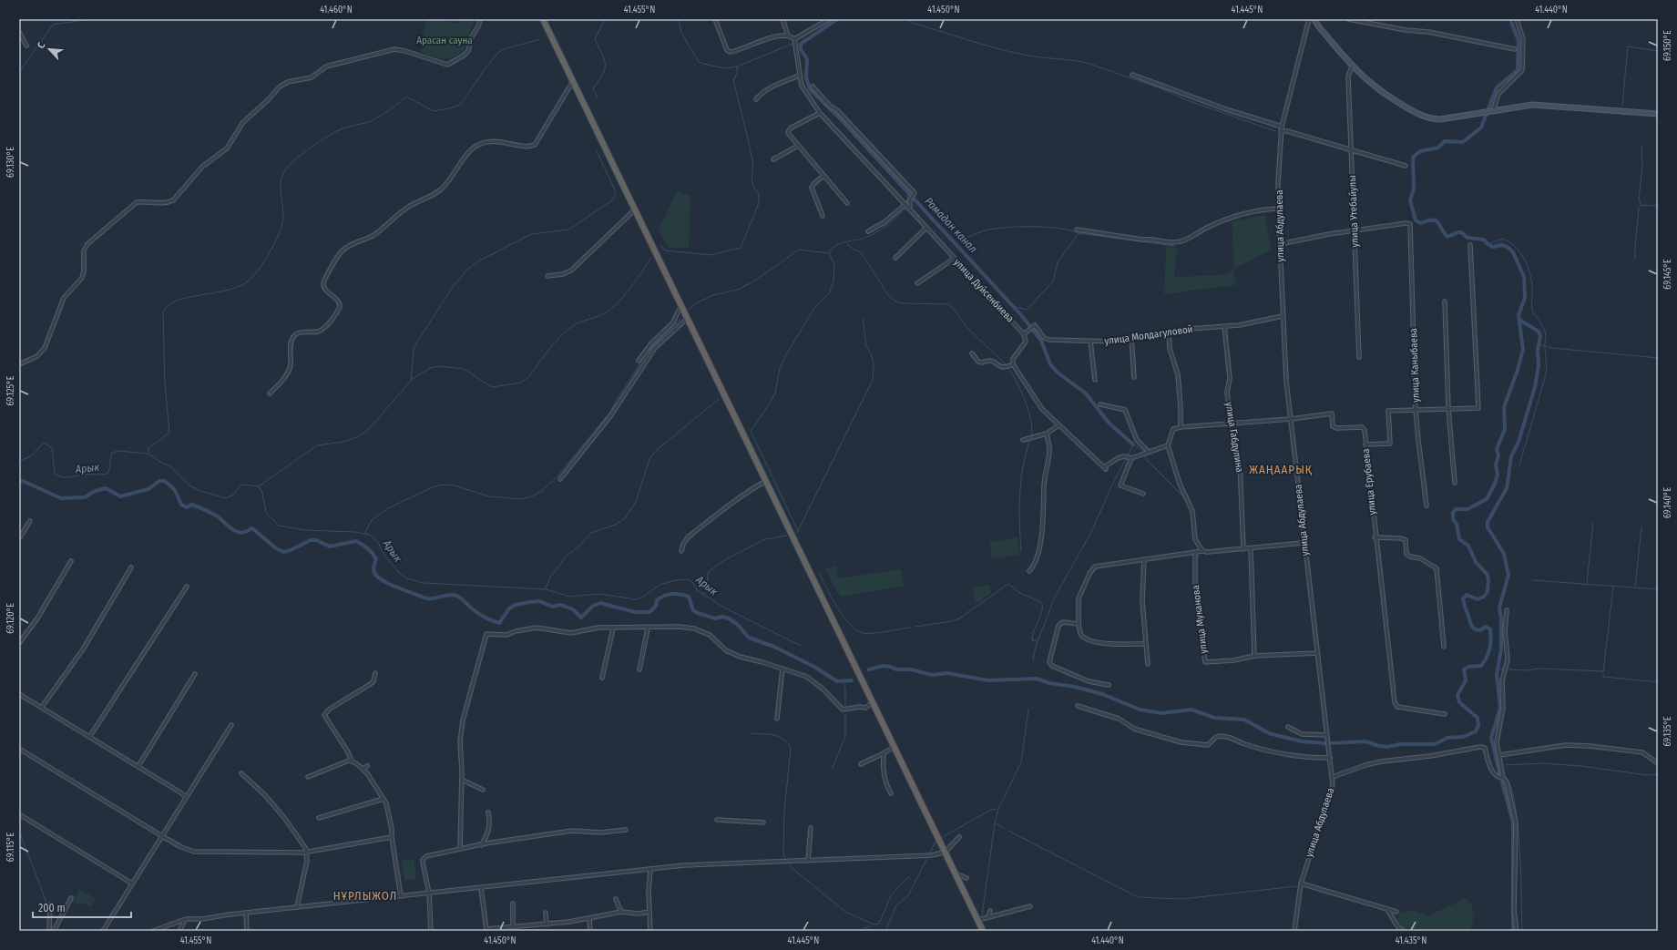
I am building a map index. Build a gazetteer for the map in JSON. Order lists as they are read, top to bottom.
{
  "streets": {
    "street": [
      "улица Утебайулы",
      "улица Абдулаева",
      "улица Дуйсенбиева",
      "улица Молдагуловой",
      "улица Каныбаева",
      "улица Габдулина",
      "улица Ерубаева",
      "улица Муканова"
    ]
  },
  "crossings": [
    ["улица Утебайулы", "улица Каныбаева"],
    ["улица Абдулаева", "улица Молдагуловой"],
    ["улица Абдулаева", "улица Ерубаева"],
    ["улица Абдулаева", "улица Муканова"],
    ["улица Дуйсенбиева", "улица Молдагуловой"],
    ["улица Молдагуловой", "улица Габдулина"],
    ["улица Габдулина", "улица Ерубаева"]
  ],
  "districts": ["ЖАҢААРЫҚ", "НҰРЛЫЖОЛ"],
  "water": ["Рамадан канал", "Арык"],
  "parks": ["Арасан сауна"],
  "scale_bar": "200 m",
  "north": "top left",
  "coordinates": [
    "41.460°N",
    "41.455°N",
    "41.450°N",
    "41.445°N",
    "41.440°N",
    "69.150°E",
    "69.130°E",
    "69.145°E",
    "69.125°E",
    "69.140°E",
    "69.120°E",
    "69.135°E",
    "69.115°E",
    "41.435°N"
  ]
}
